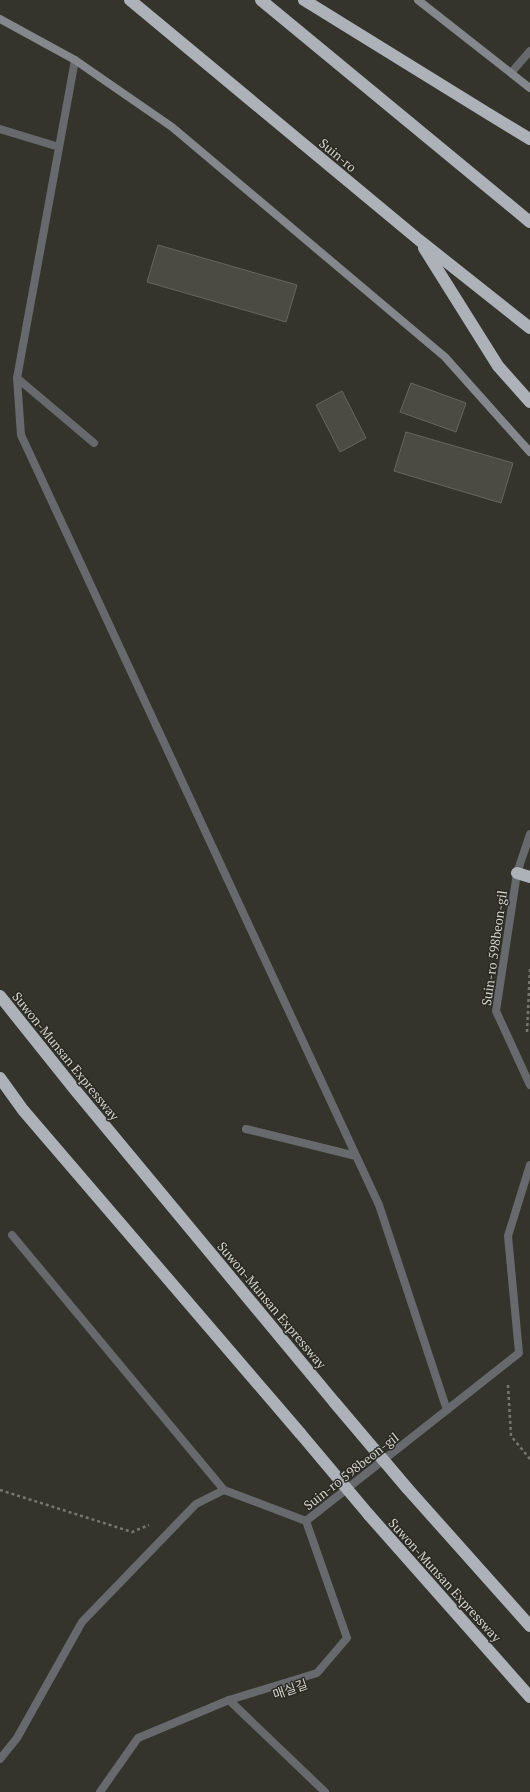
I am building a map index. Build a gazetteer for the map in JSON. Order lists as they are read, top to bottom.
{
  "streets": {
    "highway": ["Suin-ro", "Suwon-Munsan Expressway"],
    "street": ["Suin-ro 598beon-gil"]
  }
}
